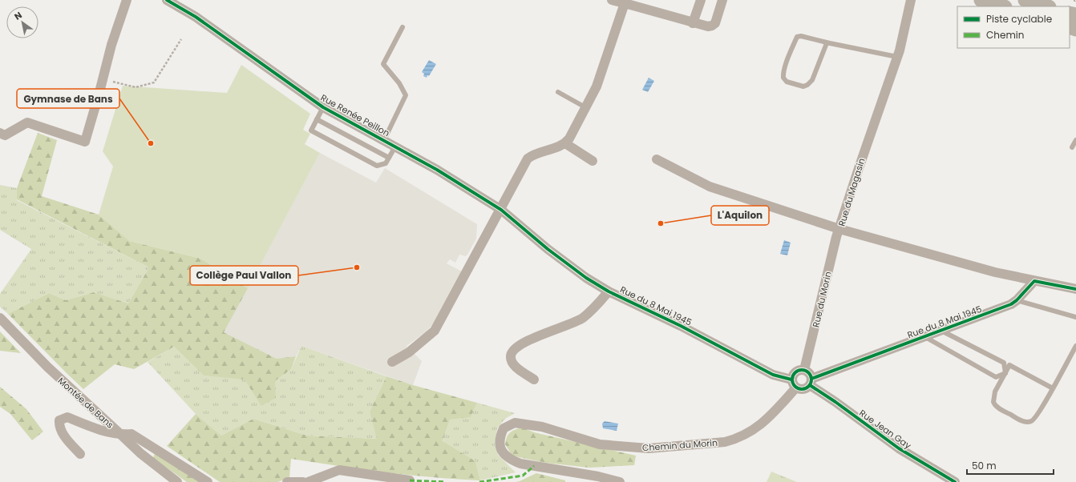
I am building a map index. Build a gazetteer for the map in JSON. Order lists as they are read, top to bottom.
{
  "streets": {
    "street": [
      "Rue Renée Peillon",
      "Rue du Magasin",
      "Rue du Morin",
      "Rue du 8 Mai 1945",
      "Montée de Bans",
      "Rue Jean Gay",
      "Chemin du Morin"
    ]
  },
  "crossings": [
    ["Rue Renée Peillon", "Rue du 8 Mai 1945"],
    ["Rue du Magasin", "Rue du Morin"],
    ["Rue du Magasin", "Rue du 8 Mai 1945"],
    ["Rue du Morin", "Rue du 8 Mai 1945"],
    ["Rue du Morin", "Rue Jean Gay"],
    ["Rue du Morin", "Chemin du Morin"],
    ["Rue du 8 Mai 1945", "Rue Jean Gay"],
    ["Rue du 8 Mai 1945", "Chemin du Morin"],
    ["Rue Jean Gay", "Chemin du Morin"]
  ],
  "places": ["Gymnase de Bans", "L'Aquilon", "Collège Paul Vallon"],
  "legend": ["Piste cyclable", "Chemin"],
  "scale_bar": "50 m",
  "north": "top left"
}
